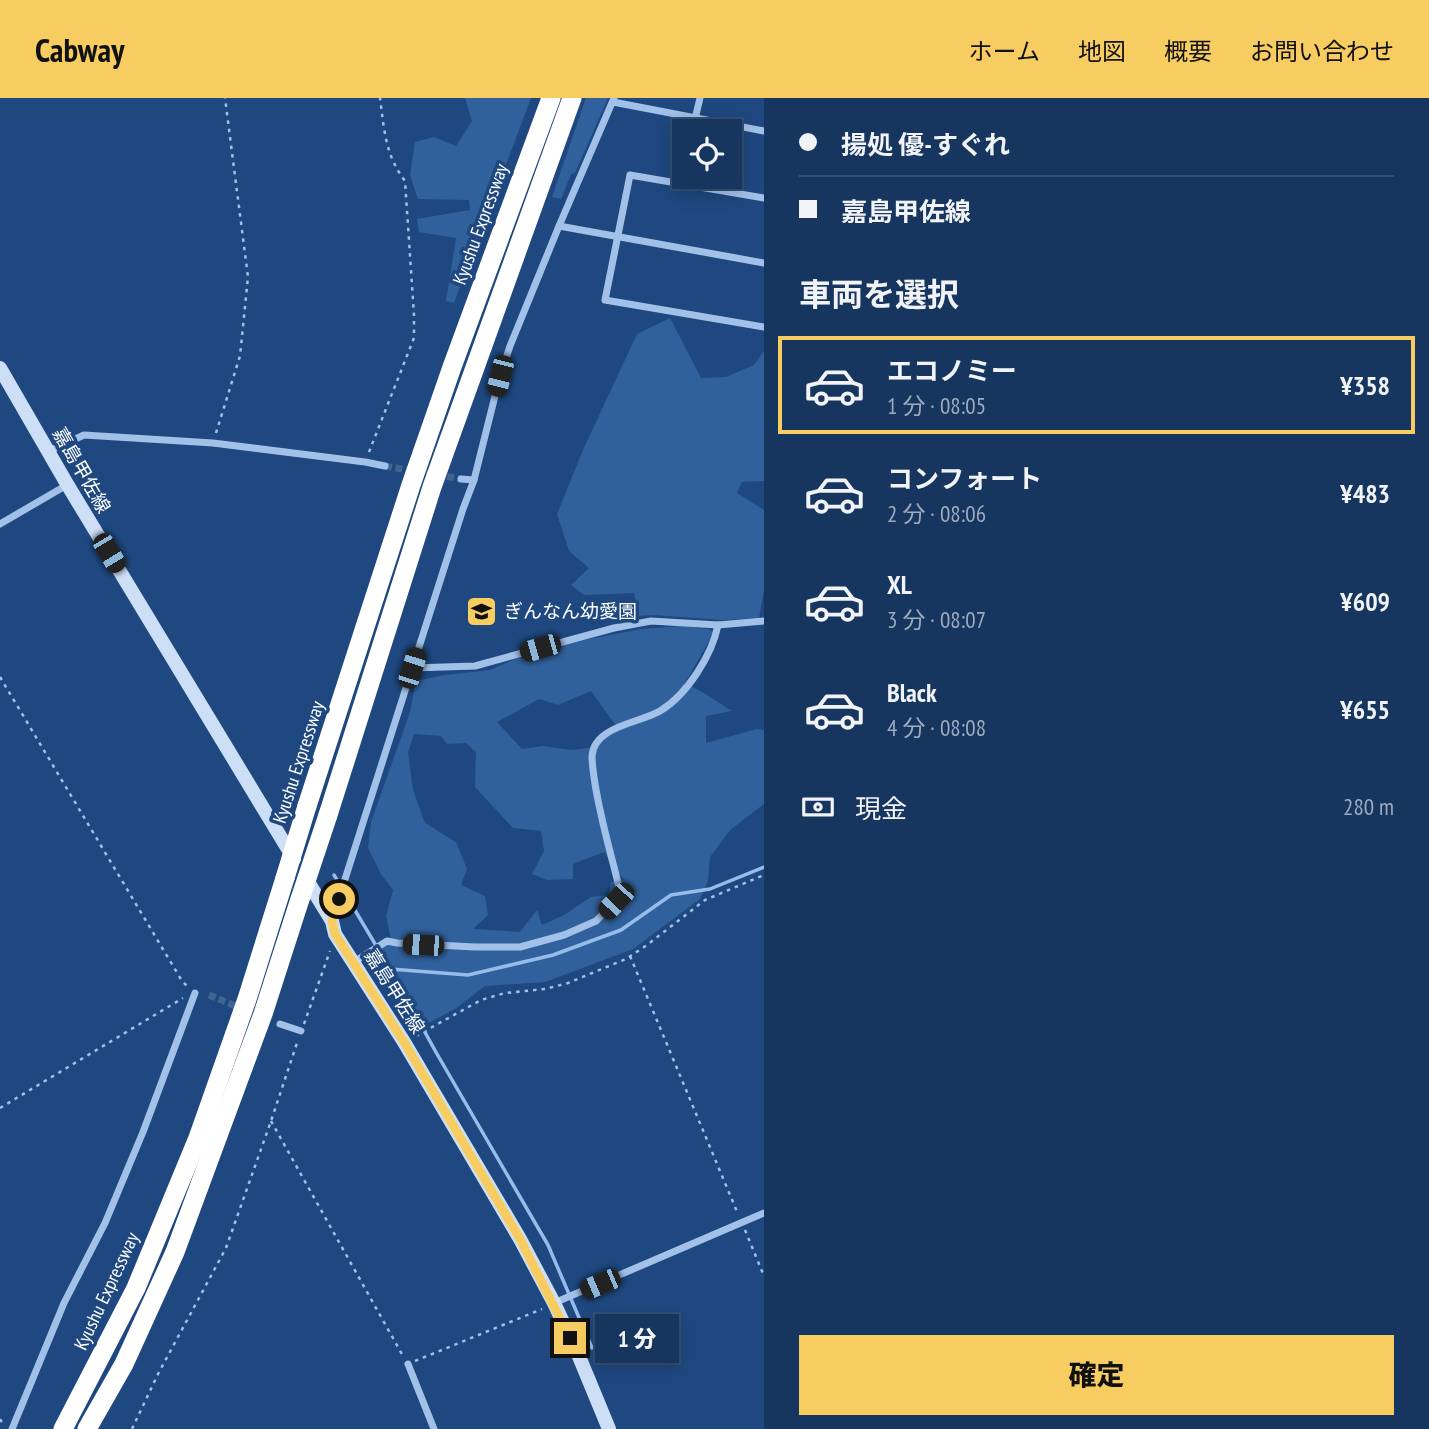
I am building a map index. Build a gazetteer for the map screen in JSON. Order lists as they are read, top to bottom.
{
  "streets": {
    "highway": ["Kyushu Expressway"],
    "main road": ["嘉島甲佐線"]
  },
  "places": {
    "school or university": ["ぎんなん幼愛園"]
  },
  "page": {
    "header": "Cabway",
    "nav": [
      "ホーム",
      "地図",
      "概要",
      "お問い合わせ"
    ],
    "banner": ["揚処 優-すぐれ", "嘉島甲佐線"],
    "heading": "車両を選択",
    "list": [
      {
        "name": "エコノミー",
        "note": "1 分 · 08:05",
        "value": "¥358"
      },
      {
        "name": "コンフォート",
        "note": "2 分 · 08:06",
        "value": "¥483"
      },
      {
        "name": "XL",
        "note": "3 分 · 08:07",
        "value": "¥609"
      },
      {
        "name": "Black",
        "note": "4 分 · 08:08",
        "value": "¥655"
      }
    ],
    "pay": ["現金", "280 m"],
    "bubble": "1 分",
    "buttons": "確定"
  }
}
